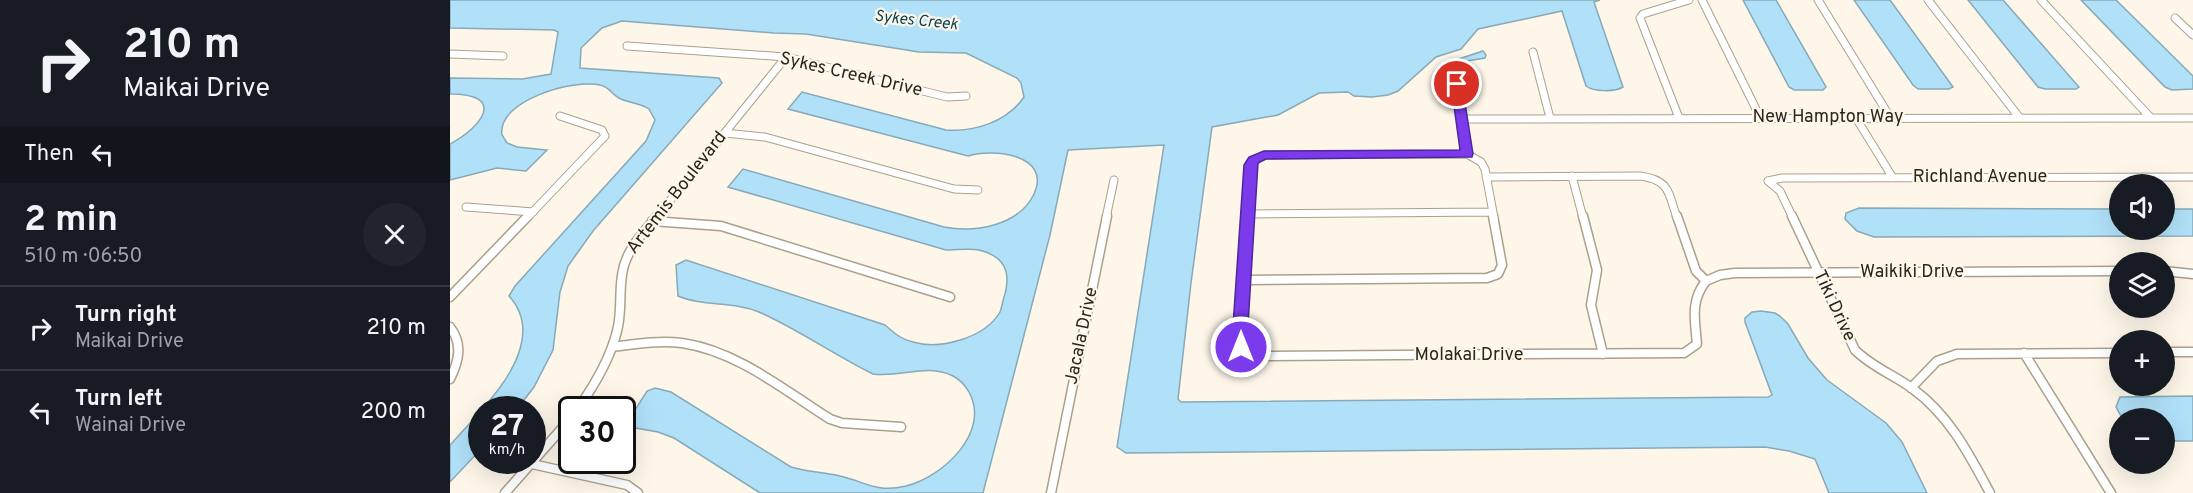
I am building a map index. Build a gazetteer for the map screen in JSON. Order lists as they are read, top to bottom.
{
  "streets": {
    "street": [
      "Sykes Creek Drive",
      "New Hampton Way",
      "Richland Avenue",
      "Artemis Boulevard",
      "Waikiki Drive",
      "Tiki Drive",
      "Jacala Drive",
      "Molakai Drive"
    ]
  },
  "crossings": [
    ["Sykes Creek Drive", "Artemis Boulevard"],
    ["Richland Avenue", "Tiki Drive"],
    ["Waikiki Drive", "Tiki Drive"],
    ["Waikiki Drive", "Molakai Drive"]
  ],
  "water": ["Sykes Creek"],
  "page": {
    "turn": ["210 m", "Maikai Drive"],
    "then": "Then",
    "map_buttons": ["+", "−"],
    "heading": ["2 min", "510 m · 06:50"],
    "list": [
      {
        "name": "Turn right",
        "note": "Maikai Drive",
        "value": "210 m"
      },
      {
        "name": "Turn left",
        "note": "Wainai Drive",
        "value": "200 m"
      }
    ],
    "speed": "27 km/h",
    "limit": "30"
  }
}
